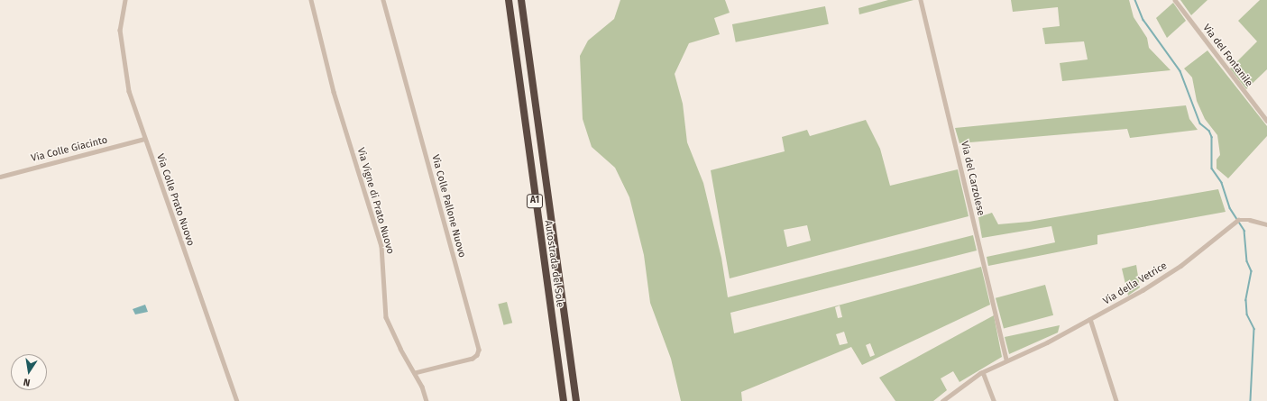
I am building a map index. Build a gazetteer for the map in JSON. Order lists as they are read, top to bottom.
{
  "streets": {
    "highway": ["A1", "Autostrada del Sole"],
    "street": [
      "Via del Fontanile",
      "Via Colle Giacinto",
      "Via del Carzolese",
      "Via Colle Prato Nuovo",
      "Via Vigne di Prato Nuovo",
      "Via Colle Pallone Nuovo",
      "Via della Vetrice"
    ]
  },
  "crossings": [
    ["Via Colle Giacinto", "Via Colle Prato Nuovo"],
    ["Via del Carzolese", "Via della Vetrice"],
    ["Via Vigne di Prato Nuovo", "Via Colle Pallone Nuovo"]
  ],
  "north": "bottom"
}
